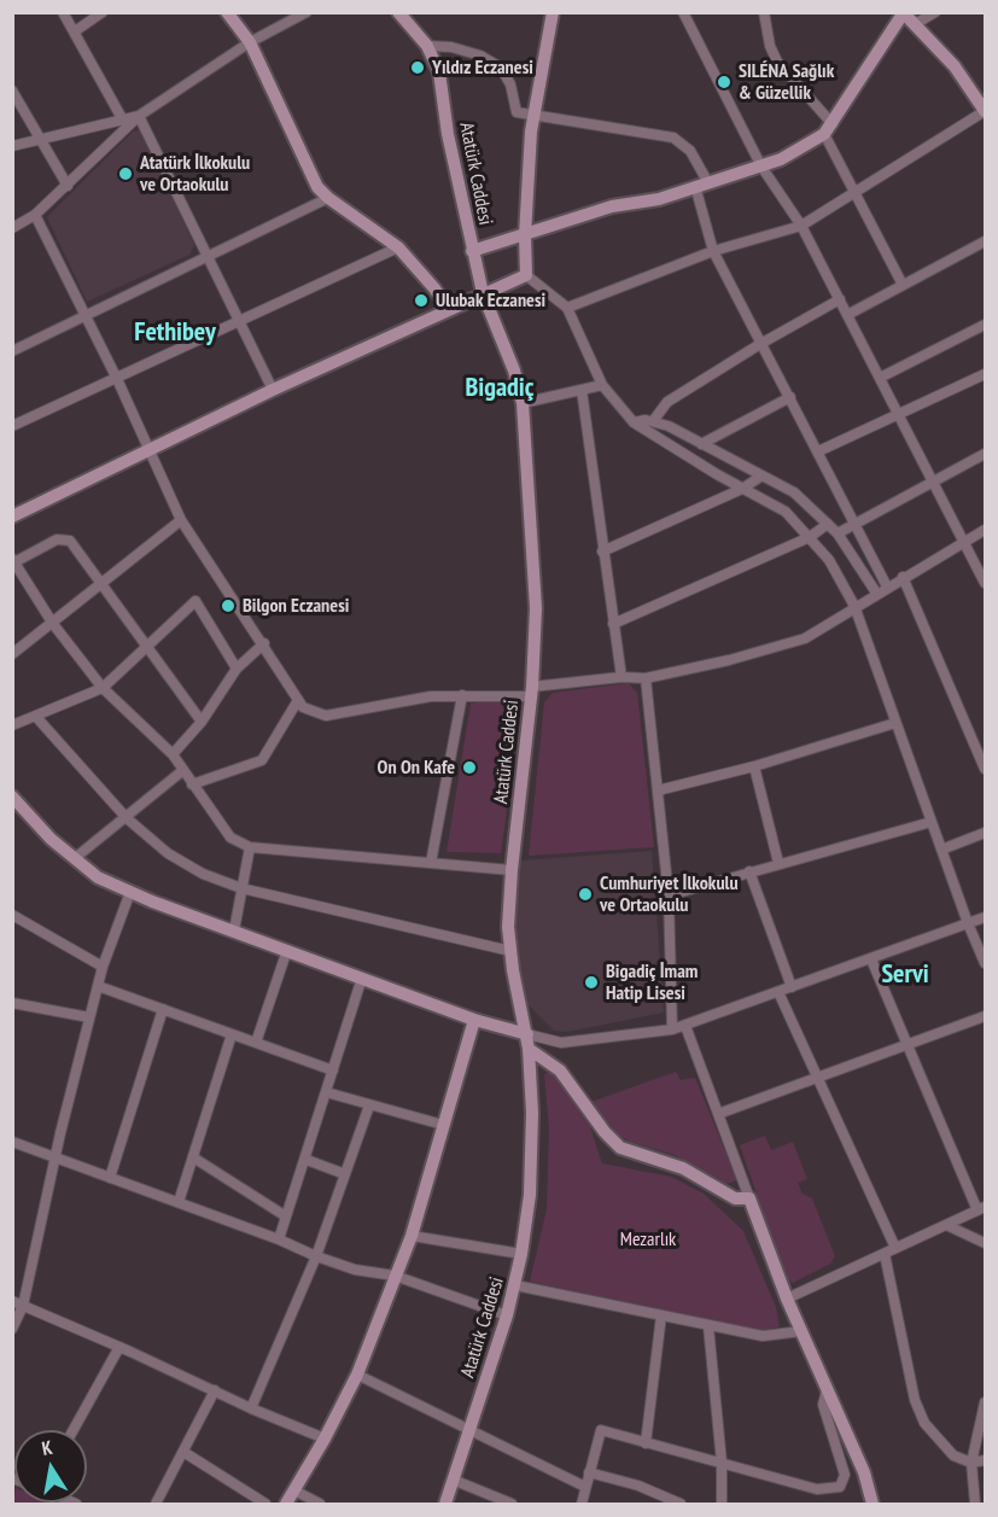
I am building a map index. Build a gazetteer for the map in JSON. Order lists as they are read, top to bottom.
{
  "streets": {
    "street": ["Atatürk Caddesi"]
  },
  "districts": ["Fethibey", "Bigadiç", "Servi"],
  "parks": ["Mezarlık"],
  "places": [
    "Yıldız Eczanesi",
    "SILÉNA Sağlık & Güzellik",
    "Atatürk İlkokulu ve Ortaokulu",
    "Ulubak Eczanesi",
    "Bilgon Eczanesi",
    "On On Kafe",
    "Cumhuriyet İlkokulu ve Ortaokulu",
    "Bigadiç İmam Hatip Lisesi"
  ],
  "north": "top"
}
